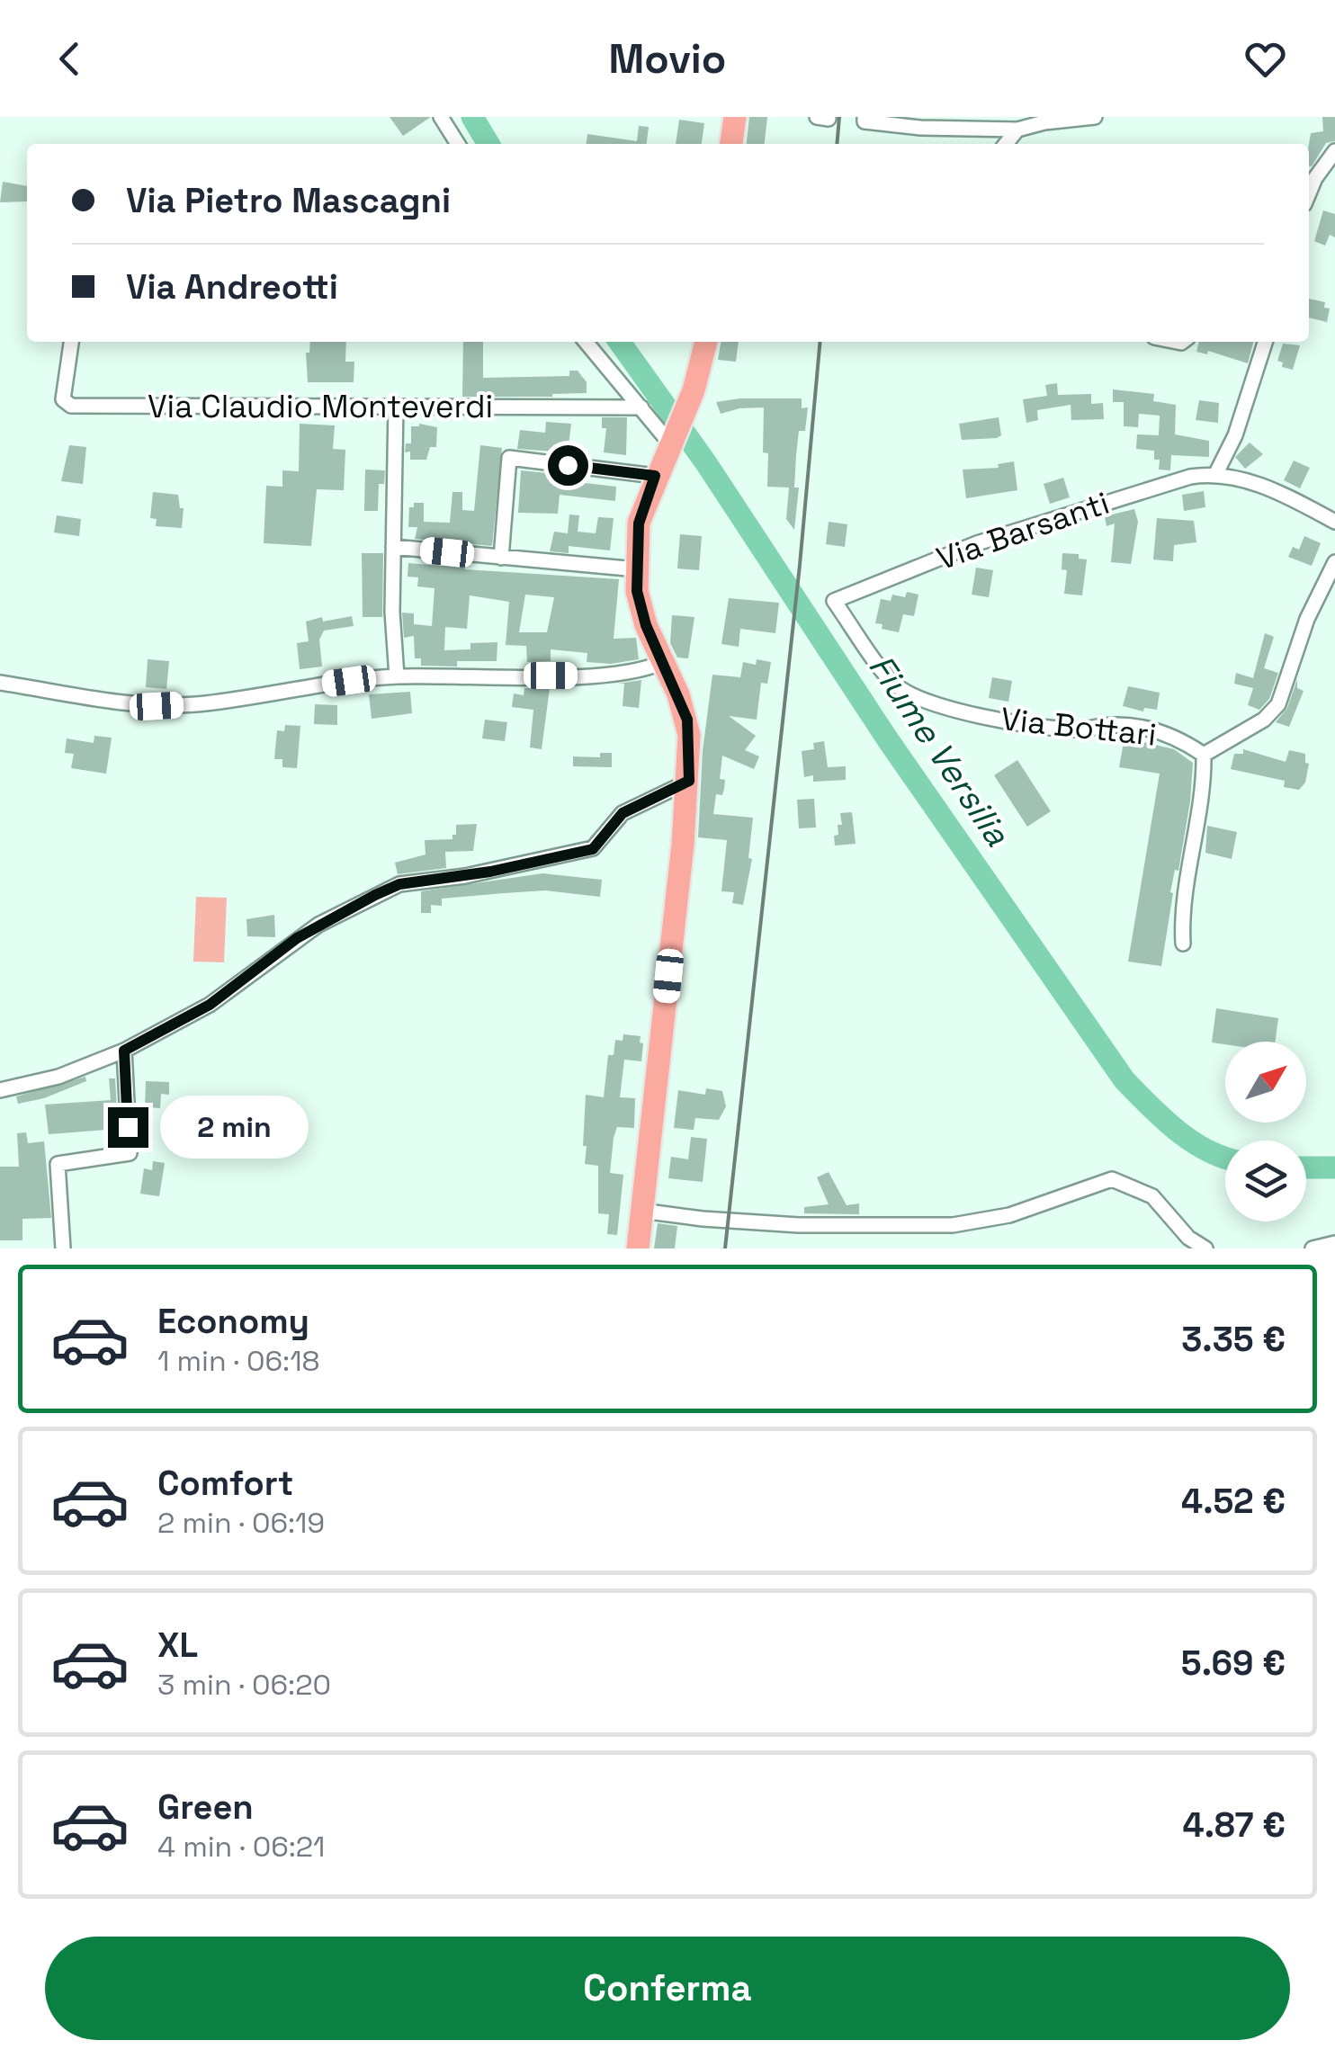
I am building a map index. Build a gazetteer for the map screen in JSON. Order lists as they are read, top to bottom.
{
  "streets": {
    "street": ["Via Claudio Monteverdi", "Via Barsanti", "Via Bottari"]
  },
  "crossings": [
    ["Via Barsanti", "Via Bottari"]
  ],
  "water": ["Fiume Versilia"],
  "north": "top right",
  "page": {
    "header": "Movio",
    "banner": ["Via Pietro Mascagni", "Via Andreotti"],
    "bubble": "2 min",
    "list": [
      {
        "name": "Economy",
        "note": "1 min · 06:18",
        "value": "3.35 €"
      },
      {
        "name": "Comfort",
        "note": "2 min · 06:19",
        "value": "4.52 €"
      },
      {
        "name": "XL",
        "note": "3 min · 06:20",
        "value": "5.69 €"
      },
      {
        "name": "Green",
        "note": "4 min · 06:21",
        "value": "4.87 €"
      }
    ],
    "buttons": "Conferma"
  }
}
